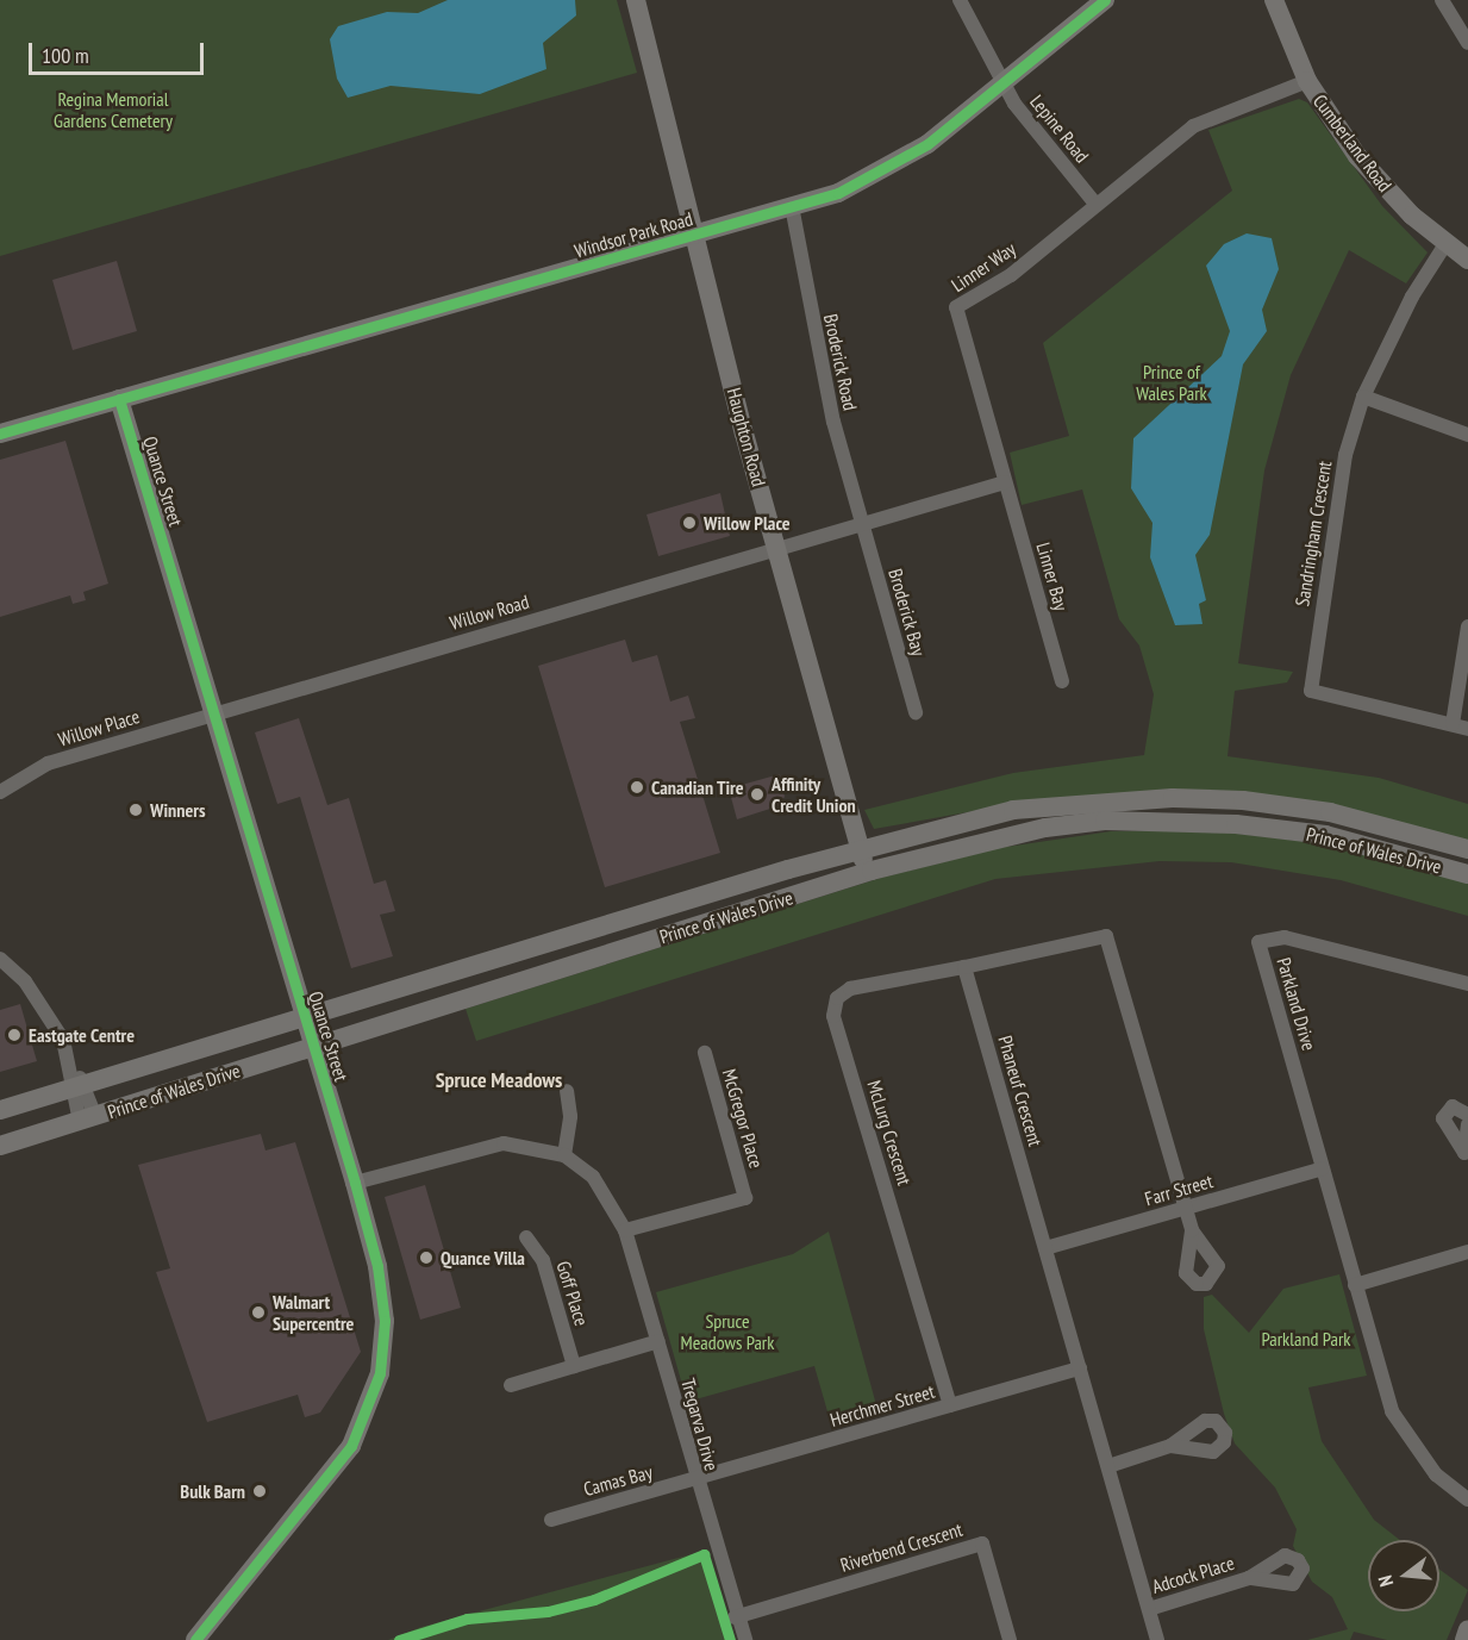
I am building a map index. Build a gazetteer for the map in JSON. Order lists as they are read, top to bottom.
{
  "streets": {
    "street": [
      "Lepine Road",
      "Cumberland Road",
      "Windsor Park Road",
      "Linner Way",
      "Broderick Road",
      "Haughton Road",
      "Quance Street",
      "Sandringham Crescent",
      "Linner Bay",
      "Willow Road",
      "Broderick Bay",
      "Willow Place",
      "Prince of Wales Drive",
      "Parkland Drive",
      "Phaneuf Crescent",
      "McGregor Place",
      "McLurg Crescent",
      "Farr Street",
      "Goff Place",
      "Herchmer Street",
      "Tregarva Drive",
      "Camas Bay",
      "Riverbend Crescent",
      "Adcock Place"
    ]
  },
  "crossings": [
    ["Lepine Road", "Windsor Park Road"],
    ["Lepine Road", "Linner Way"],
    ["Cumberland Road", "Linner Way"],
    ["Cumberland Road", "Sandringham Crescent"],
    ["Windsor Park Road", "Broderick Road"],
    ["Windsor Park Road", "Haughton Road"],
    ["Windsor Park Road", "Quance Street"],
    ["Linner Way", "Linner Bay"],
    ["Broderick Road", "Broderick Bay"],
    ["Haughton Road", "Willow Road"],
    ["Haughton Road", "Prince of Wales Drive"],
    ["Quance Street", "Willow Road"],
    ["Quance Street", "Willow Place"],
    ["Quance Street", "Prince of Wales Drive"],
    ["Quance Street", "Tregarva Drive"],
    ["Willow Road", "Willow Place"],
    ["Parkland Drive", "Farr Street"],
    ["Phaneuf Crescent", "McLurg Crescent"],
    ["Phaneuf Crescent", "Farr Street"],
    ["Phaneuf Crescent", "Herchmer Street"],
    ["Phaneuf Crescent", "Adcock Place"],
    ["McGregor Place", "Tregarva Drive"],
    ["McLurg Crescent", "Herchmer Street"],
    ["Herchmer Street", "Tregarva Drive"],
    ["Herchmer Street", "Camas Bay"],
    ["Tregarva Drive", "Camas Bay"],
    ["Tregarva Drive", "Riverbend Crescent"]
  ],
  "districts": ["Spruce Meadows"],
  "parks": [
    "Regina Memorial Gardens Cemetery",
    "Prince of Wales Park",
    "Spruce Meadows Park",
    "Parkland Park"
  ],
  "places": [
    "Willow Place",
    "Canadian Tire",
    "Affinity Credit Union",
    "Winners",
    "Eastgate Centre",
    "Quance Villa",
    "Walmart Supercentre",
    "Bulk Barn"
  ],
  "scale_bar": "100 m",
  "north": "left"
}
